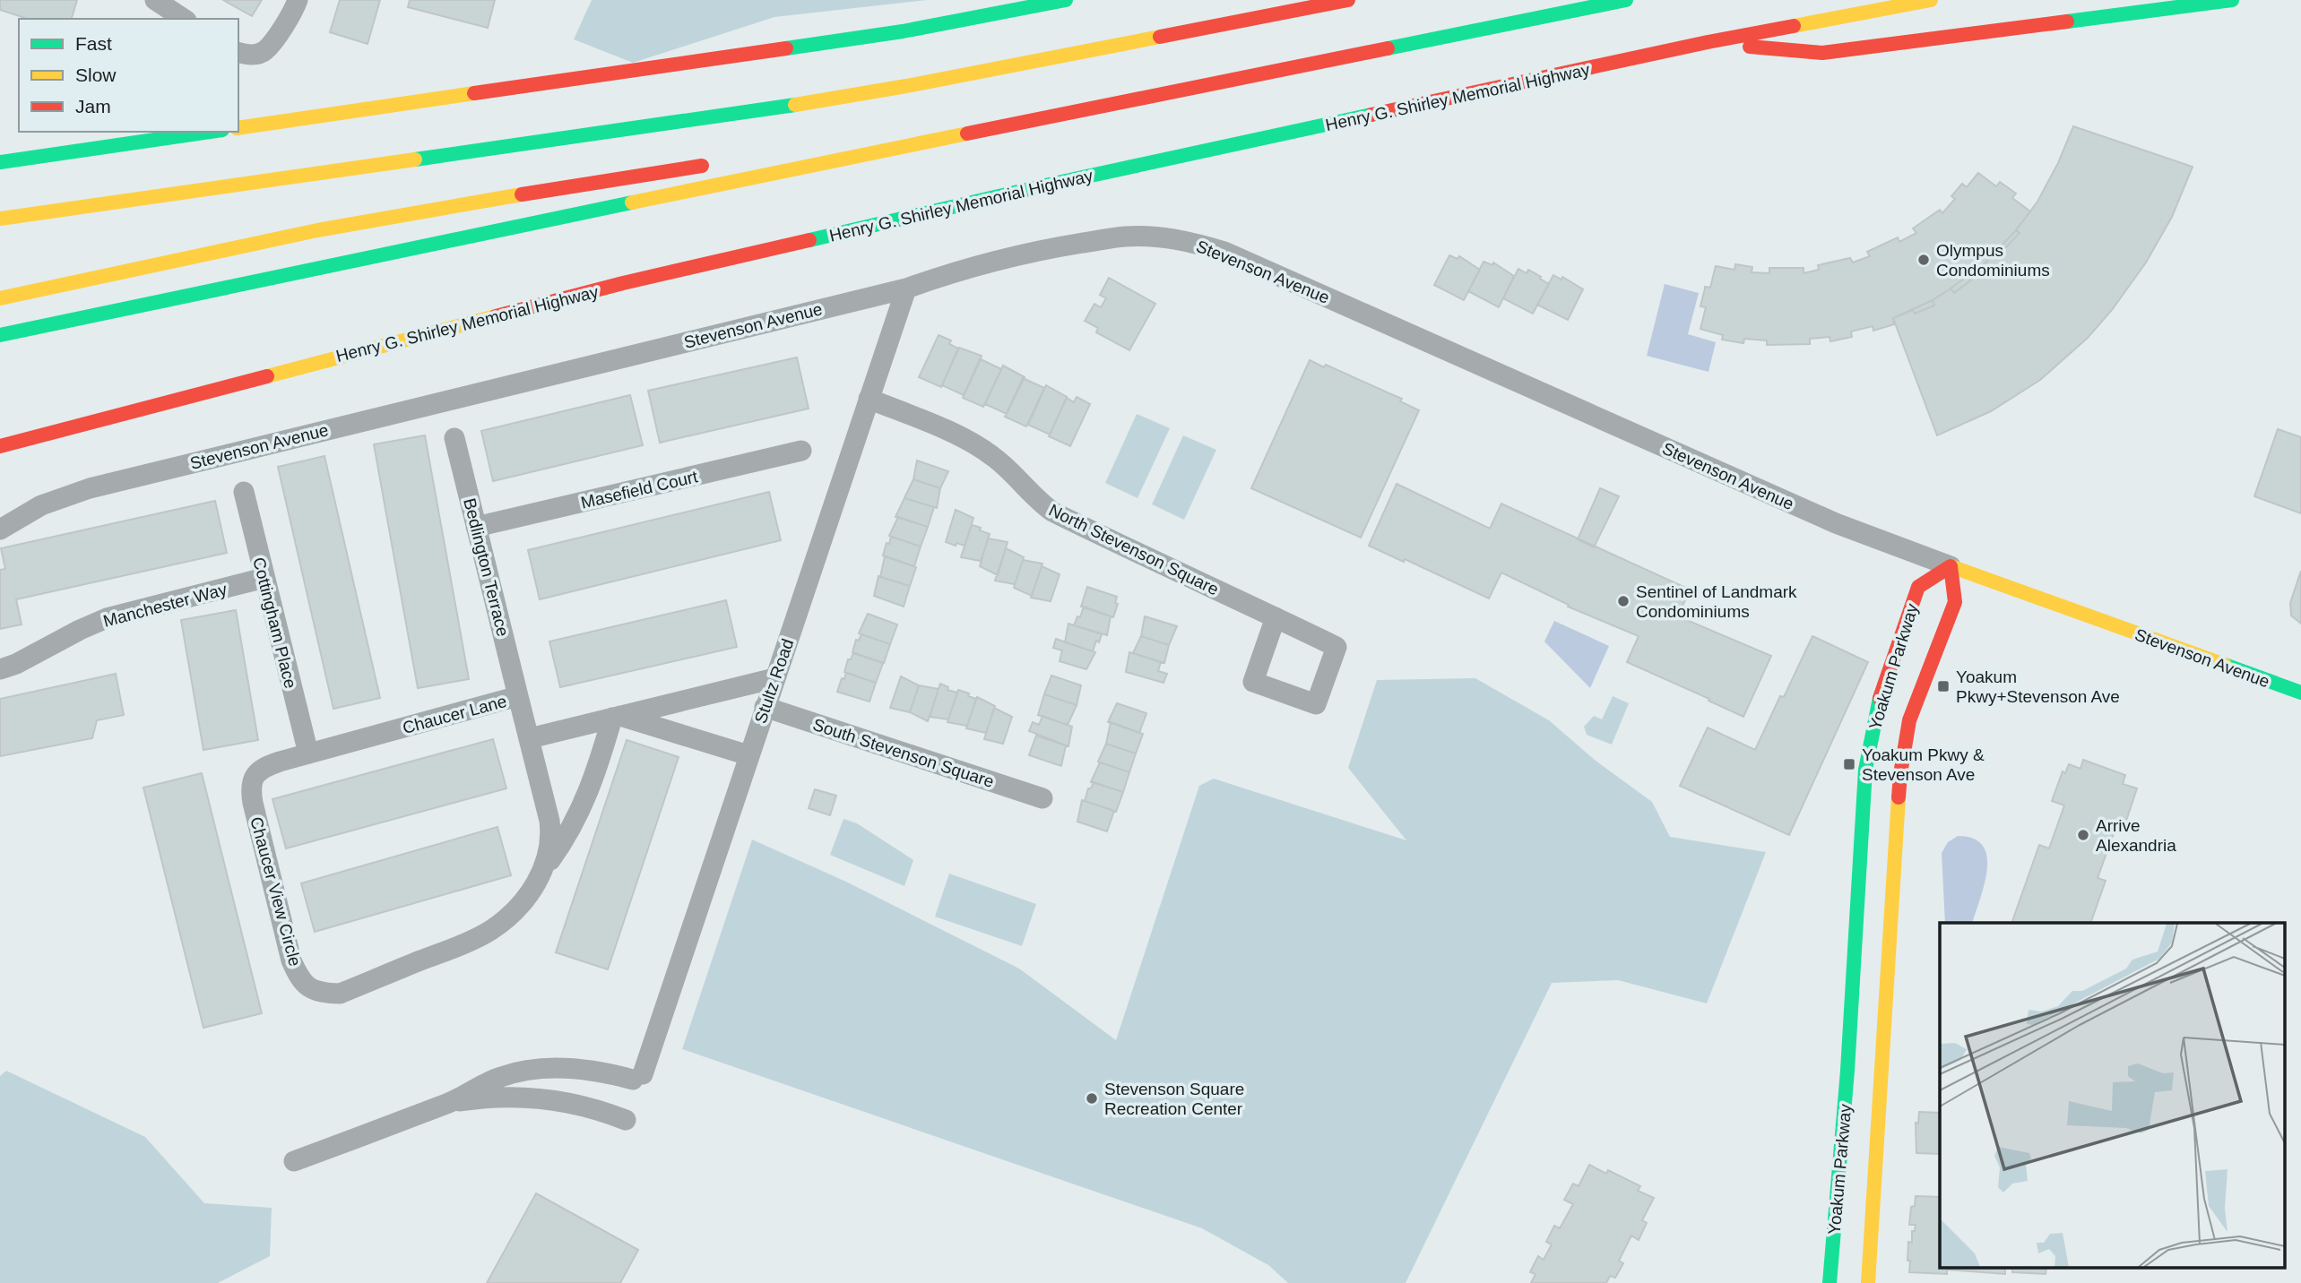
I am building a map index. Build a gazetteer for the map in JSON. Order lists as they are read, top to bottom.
{
  "streets": {
    "main road": ["Henry G. Shirley Memorial Highway", "Stevenson Avenue", "Yoakum Parkway"],
    "street": [
      "Masefield Court",
      "North Stevenson Square",
      "Bedlington Terrace",
      "Manchester Way",
      "Cottingham Place",
      "Stultz Road",
      "Chaucer Lane",
      "South Stevenson Square",
      "Chaucer View Circle"
    ]
  },
  "crossings": [
    ["Stevenson Avenue", "Yoakum Parkway"],
    ["Stevenson Avenue", "Stultz Road"],
    ["Masefield Court", "Bedlington Terrace"],
    ["North Stevenson Square", "Stultz Road"],
    ["Bedlington Terrace", "Chaucer Lane"],
    ["Manchester Way", "Cottingham Place"],
    ["Cottingham Place", "Chaucer Lane"],
    ["Stultz Road", "South Stevenson Square"],
    ["Chaucer Lane", "Chaucer View Circle"]
  ],
  "places": {
    "other": [
      "Olympus Condominiums",
      "Sentinel of Landmark Condominiums",
      "Arrive Alexandria",
      "Stevenson Square Recreation Center"
    ],
    "transit": ["Yoakum Pkwy+Stevenson Ave", "Yoakum Pkwy & Stevenson Ave"]
  },
  "legend": ["Fast", "Slow", "Jam"]
}
